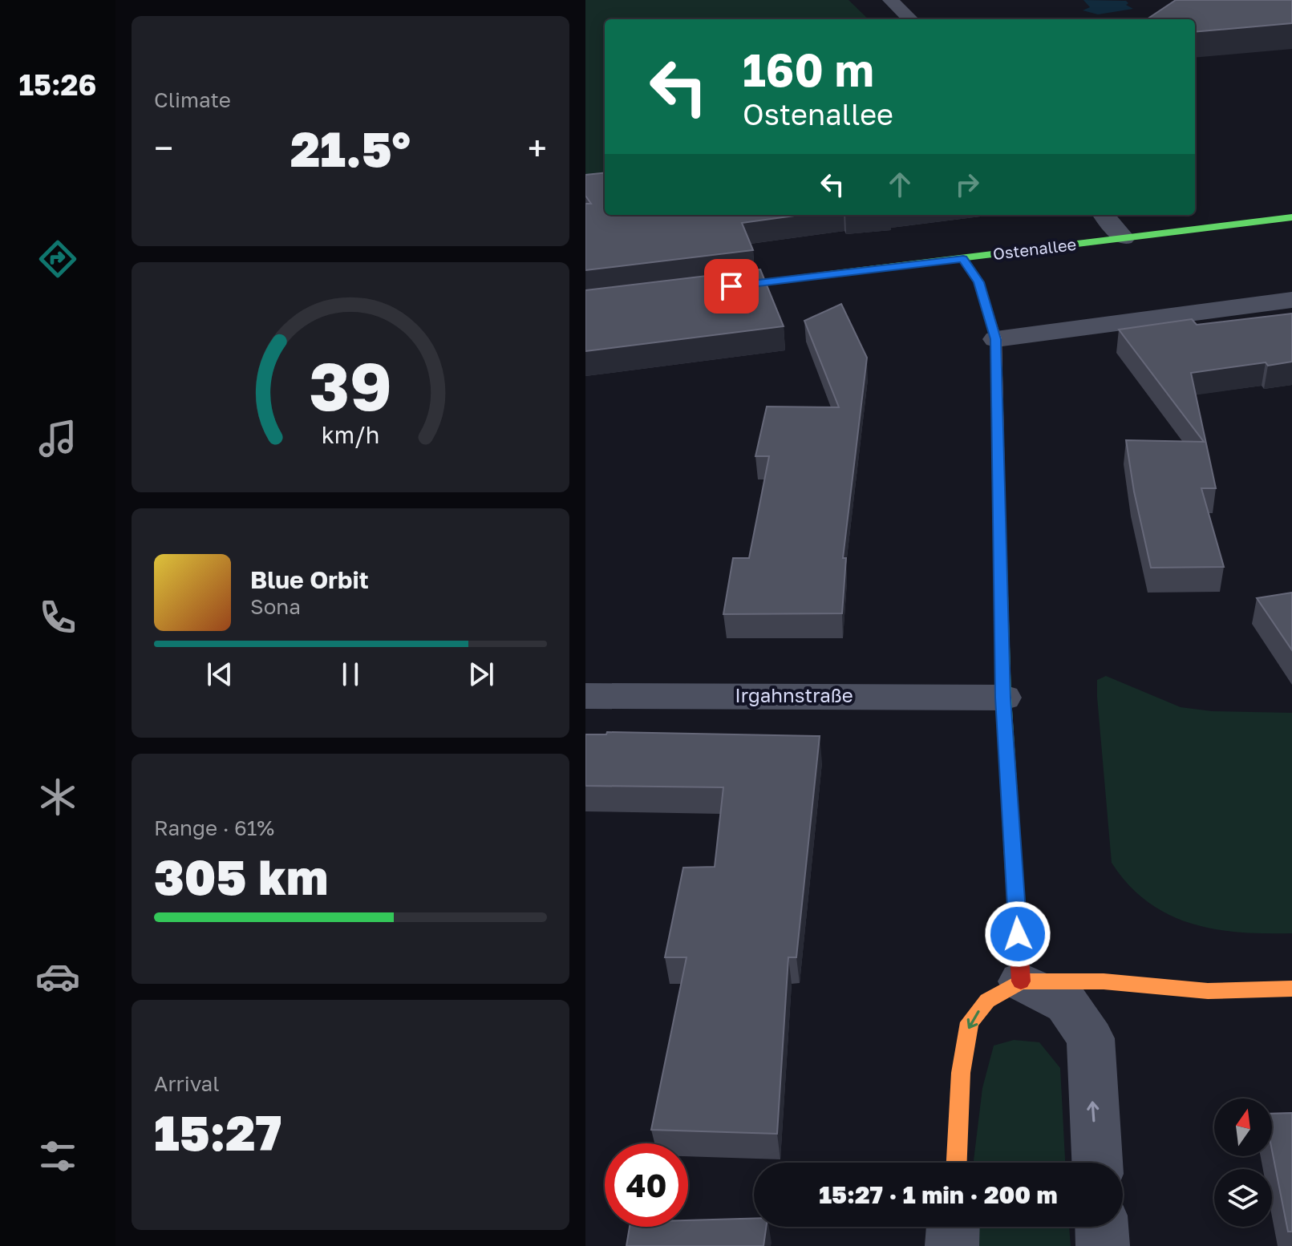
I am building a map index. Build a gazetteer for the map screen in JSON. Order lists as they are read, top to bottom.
{
  "streets": {
    "street": ["Ostenallee", "Irgahnstraße"]
  },
  "north": "top",
  "page": {
    "tabs": "15:26",
    "tile": [
      "Climate",
      ["Range · 61%", "305 km"],
      ["Arrival", "15:27"]
    ],
    "turn": ["160 m", "Ostenallee"],
    "heat": ["−", "21.5°", "+"],
    "song": ["Blue Orbit", "Sona"],
    "limit": "40",
    "trip": "15:27 · 1 min · 200 m",
    "gauge": ["39", "km/h"]
  }
}
